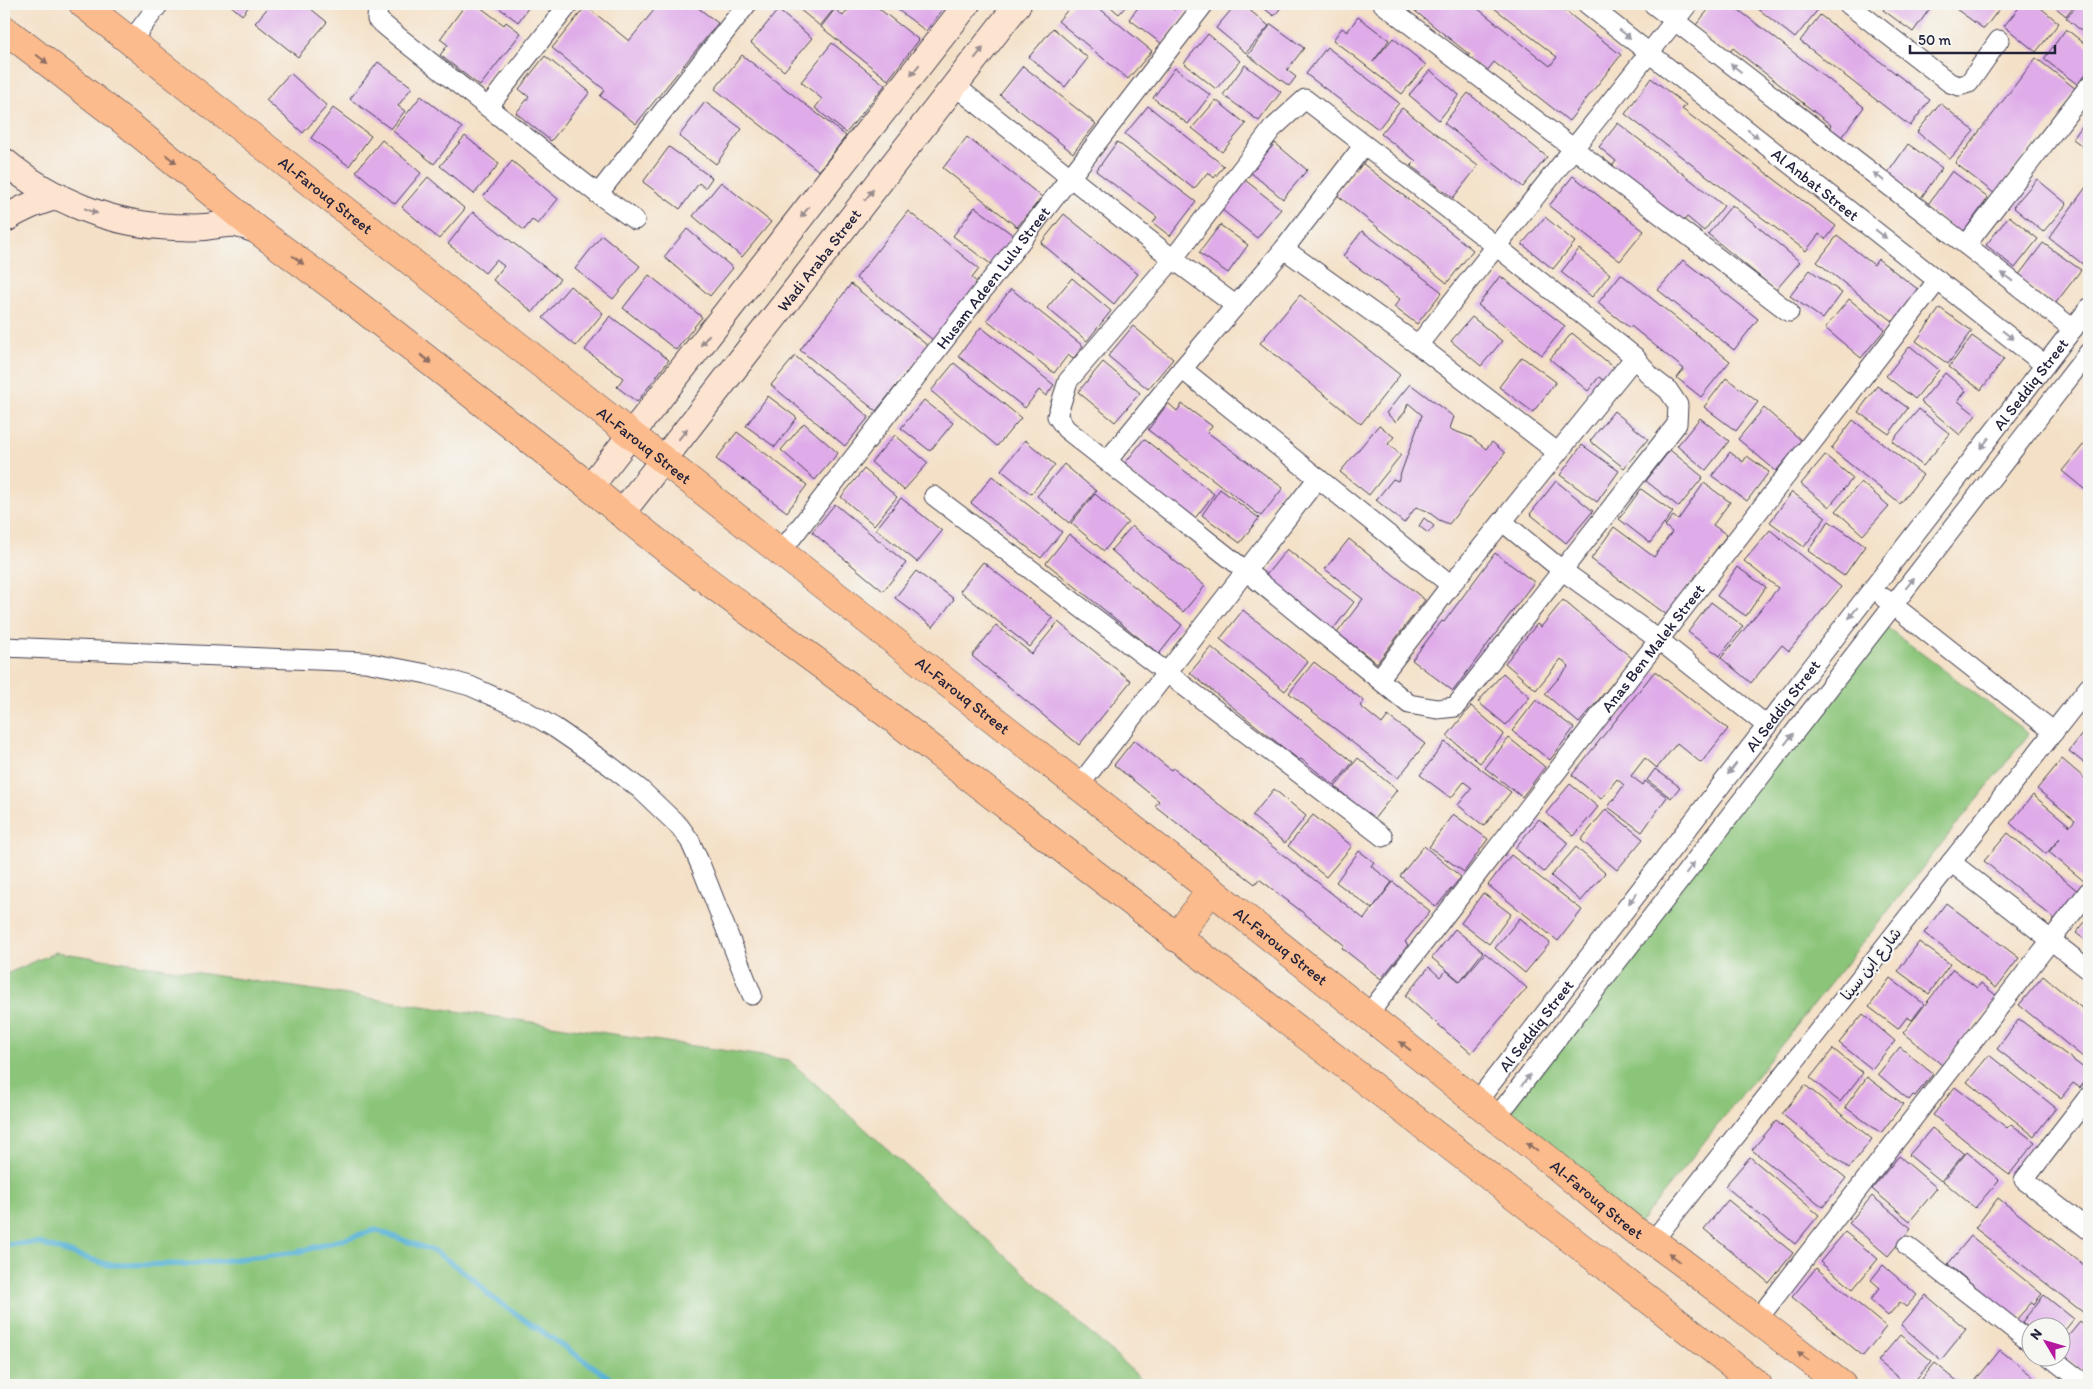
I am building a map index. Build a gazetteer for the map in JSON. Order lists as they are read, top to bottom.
{
  "streets": {
    "main road": ["Al-Farouq Street", "Wadi Araba Street"],
    "street": [
      "Al Anbat Street",
      "Husam Adeen Lulu Street",
      "Al Seddiq Street",
      "Anas Ben Malek Street",
      "شارع ابن سينا"
    ]
  },
  "crossings": [
    ["Al Anbat Street", "Al Seddiq Street"],
    ["Al Anbat Street", "Anas Ben Malek Street"],
    ["Al-Farouq Street", "Wadi Araba Street"],
    ["Al-Farouq Street", "Husam Adeen Lulu Street"],
    ["Al-Farouq Street", "Al Seddiq Street"],
    ["Al-Farouq Street", "Anas Ben Malek Street"],
    ["Al-Farouq Street", "شارع ابن سينا"]
  ],
  "scale_bar": "50 m",
  "north": "top left"
}
